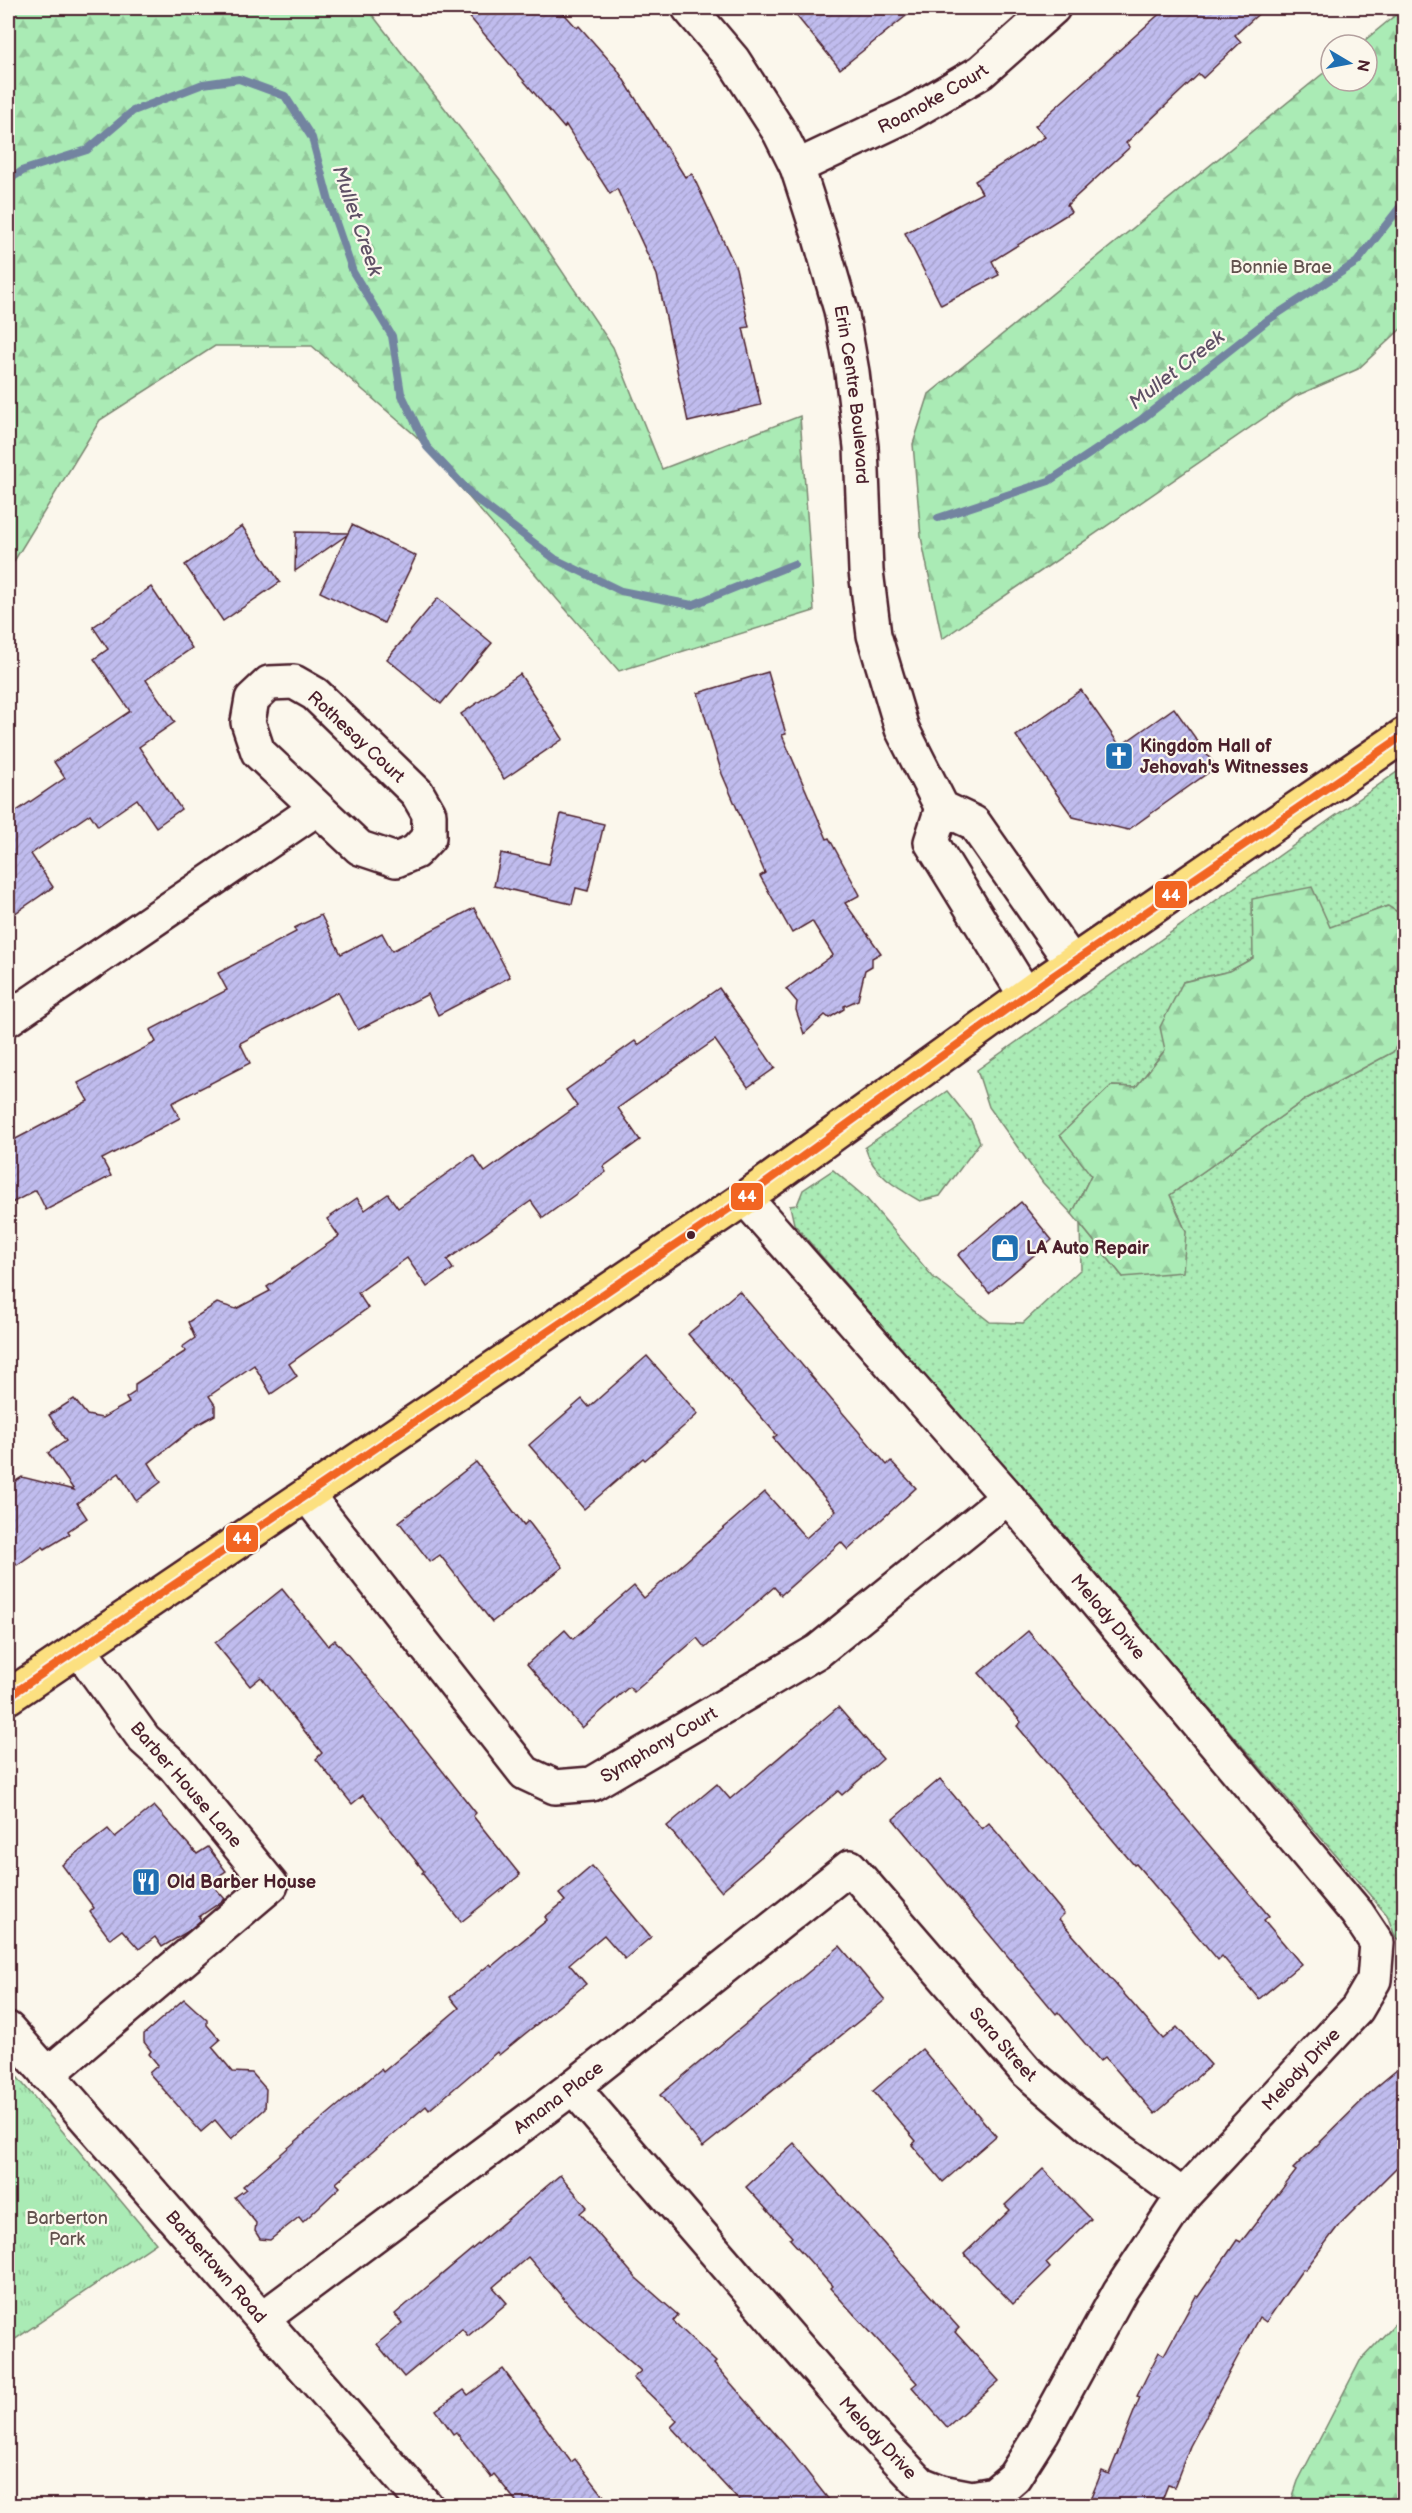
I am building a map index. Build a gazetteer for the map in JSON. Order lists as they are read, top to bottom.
{
  "streets": {
    "street": [
      "Roanoke Court",
      "Erin Centre Boulevard",
      "Rothesay Court",
      "Melody Drive",
      "Symphony Court",
      "Barber House Lane",
      "Sara Street",
      "Amana Place",
      "Barbertown Road"
    ]
  },
  "crossings": [
    ["Roanoke Court", "Erin Centre Boulevard"],
    ["Melody Drive", "Symphony Court"],
    ["Melody Drive", "Sara Street"],
    ["Melody Drive", "Amana Place"],
    ["Barber House Lane", "Barbertown Road"],
    ["Sara Street", "Amana Place"],
    ["Amana Place", "Barbertown Road"]
  ],
  "water": ["Mullet Creek"],
  "parks": ["Bonnie Brae", "Barberton Park"],
  "places": {
    "church": ["Kingdom Hall of Jehovah's Witnesses"],
    "shop": ["LA Auto Repair"],
    "restaurant": ["Old Barber House"]
  },
  "lines": ["transit line 44"],
  "north": "right"
}
